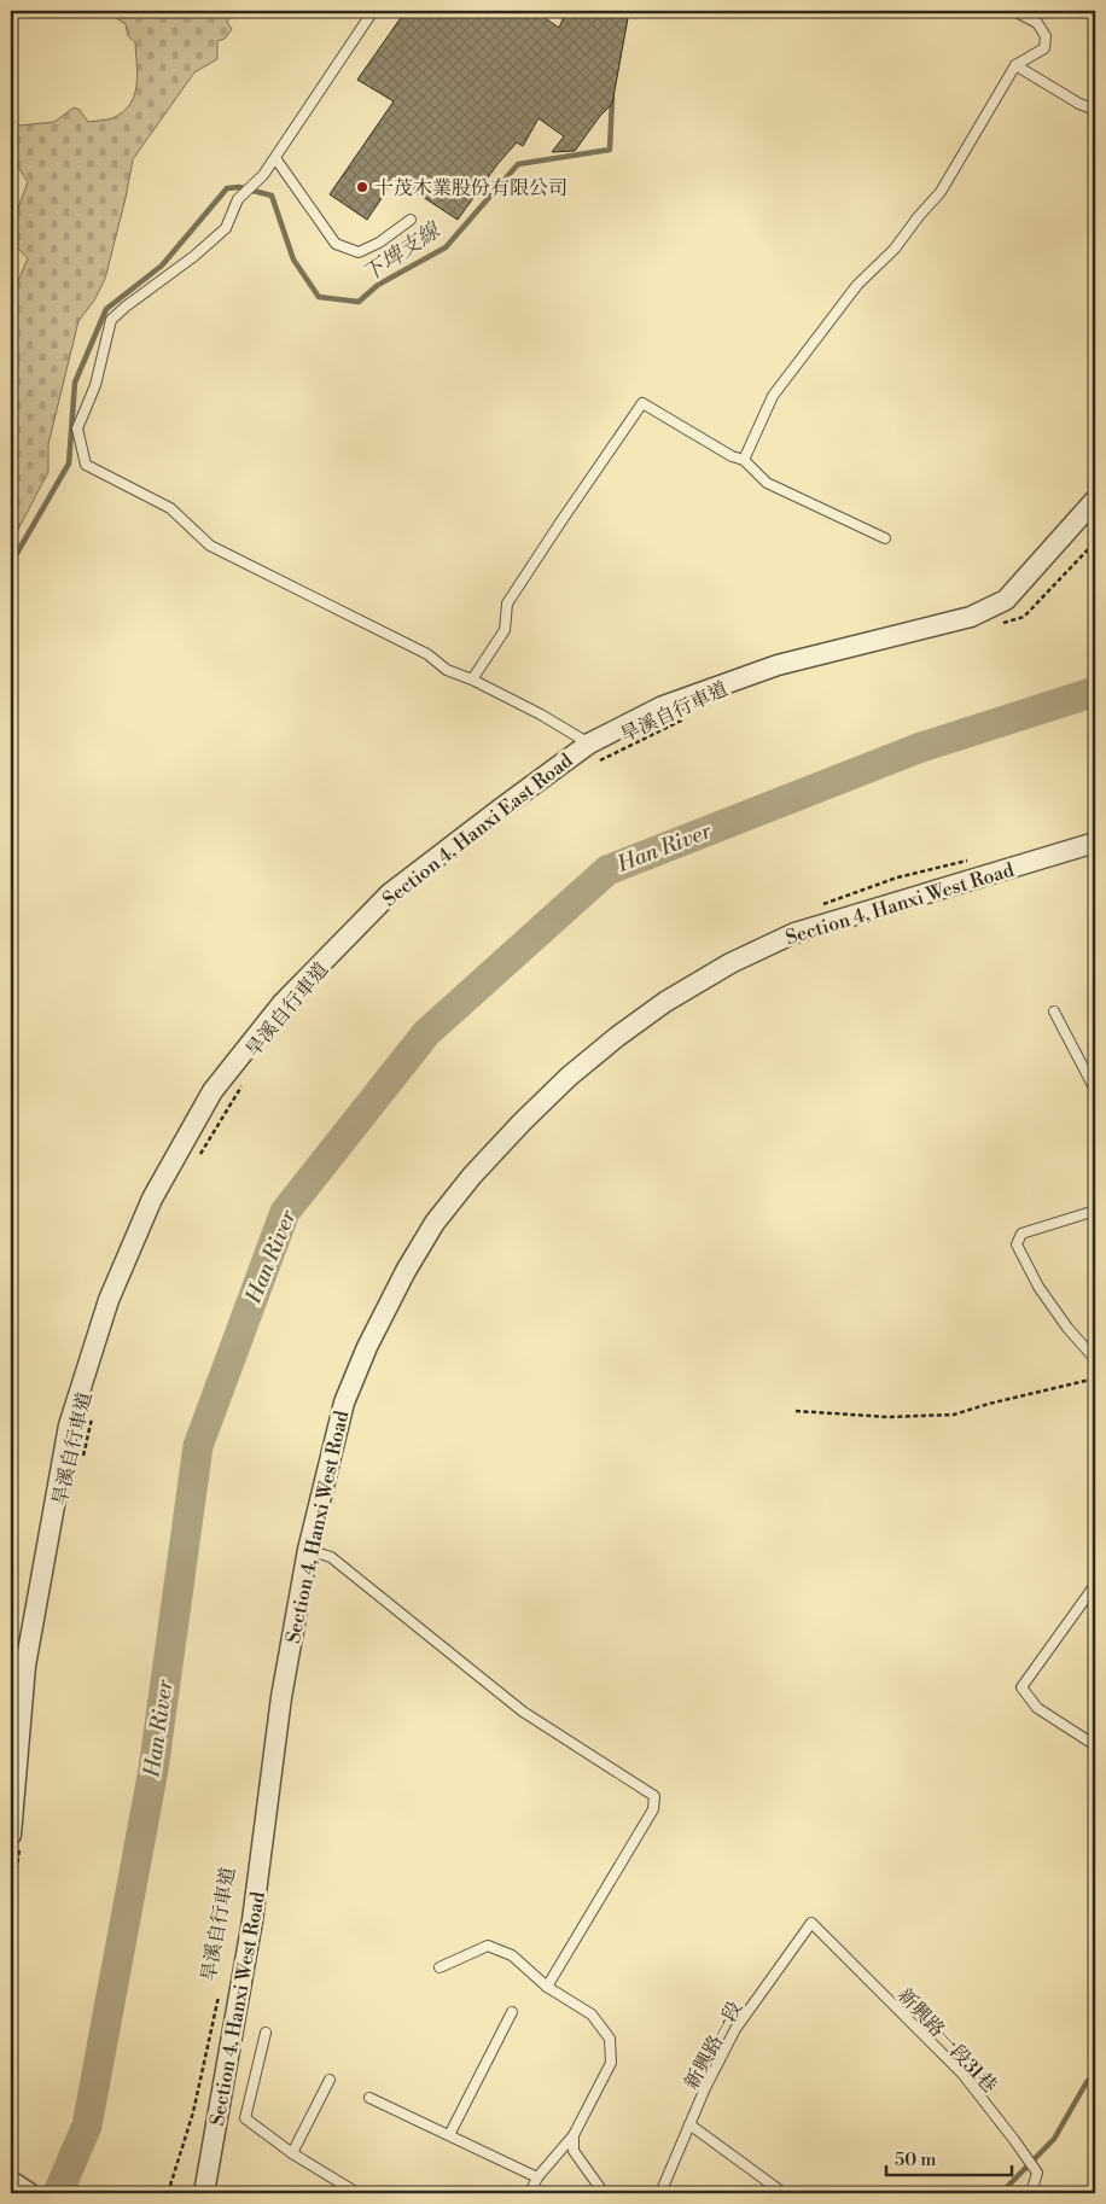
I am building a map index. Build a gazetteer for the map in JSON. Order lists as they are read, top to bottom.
{
  "streets": {
    "street": ["Section 4, Hanxi East Road", "Section 4, Hanxi West Road"],
    "lane": ["新興路一段31巷", "新興路一段"],
    "path": ["旱溪自行車道"]
  },
  "crossings": [
    ["新興路一段31巷", "新興路一段"]
  ],
  "water": ["下埤支線", "Han River"],
  "places": ["十茂木業股份有限公司"],
  "scale_bar": "50 m"
}
